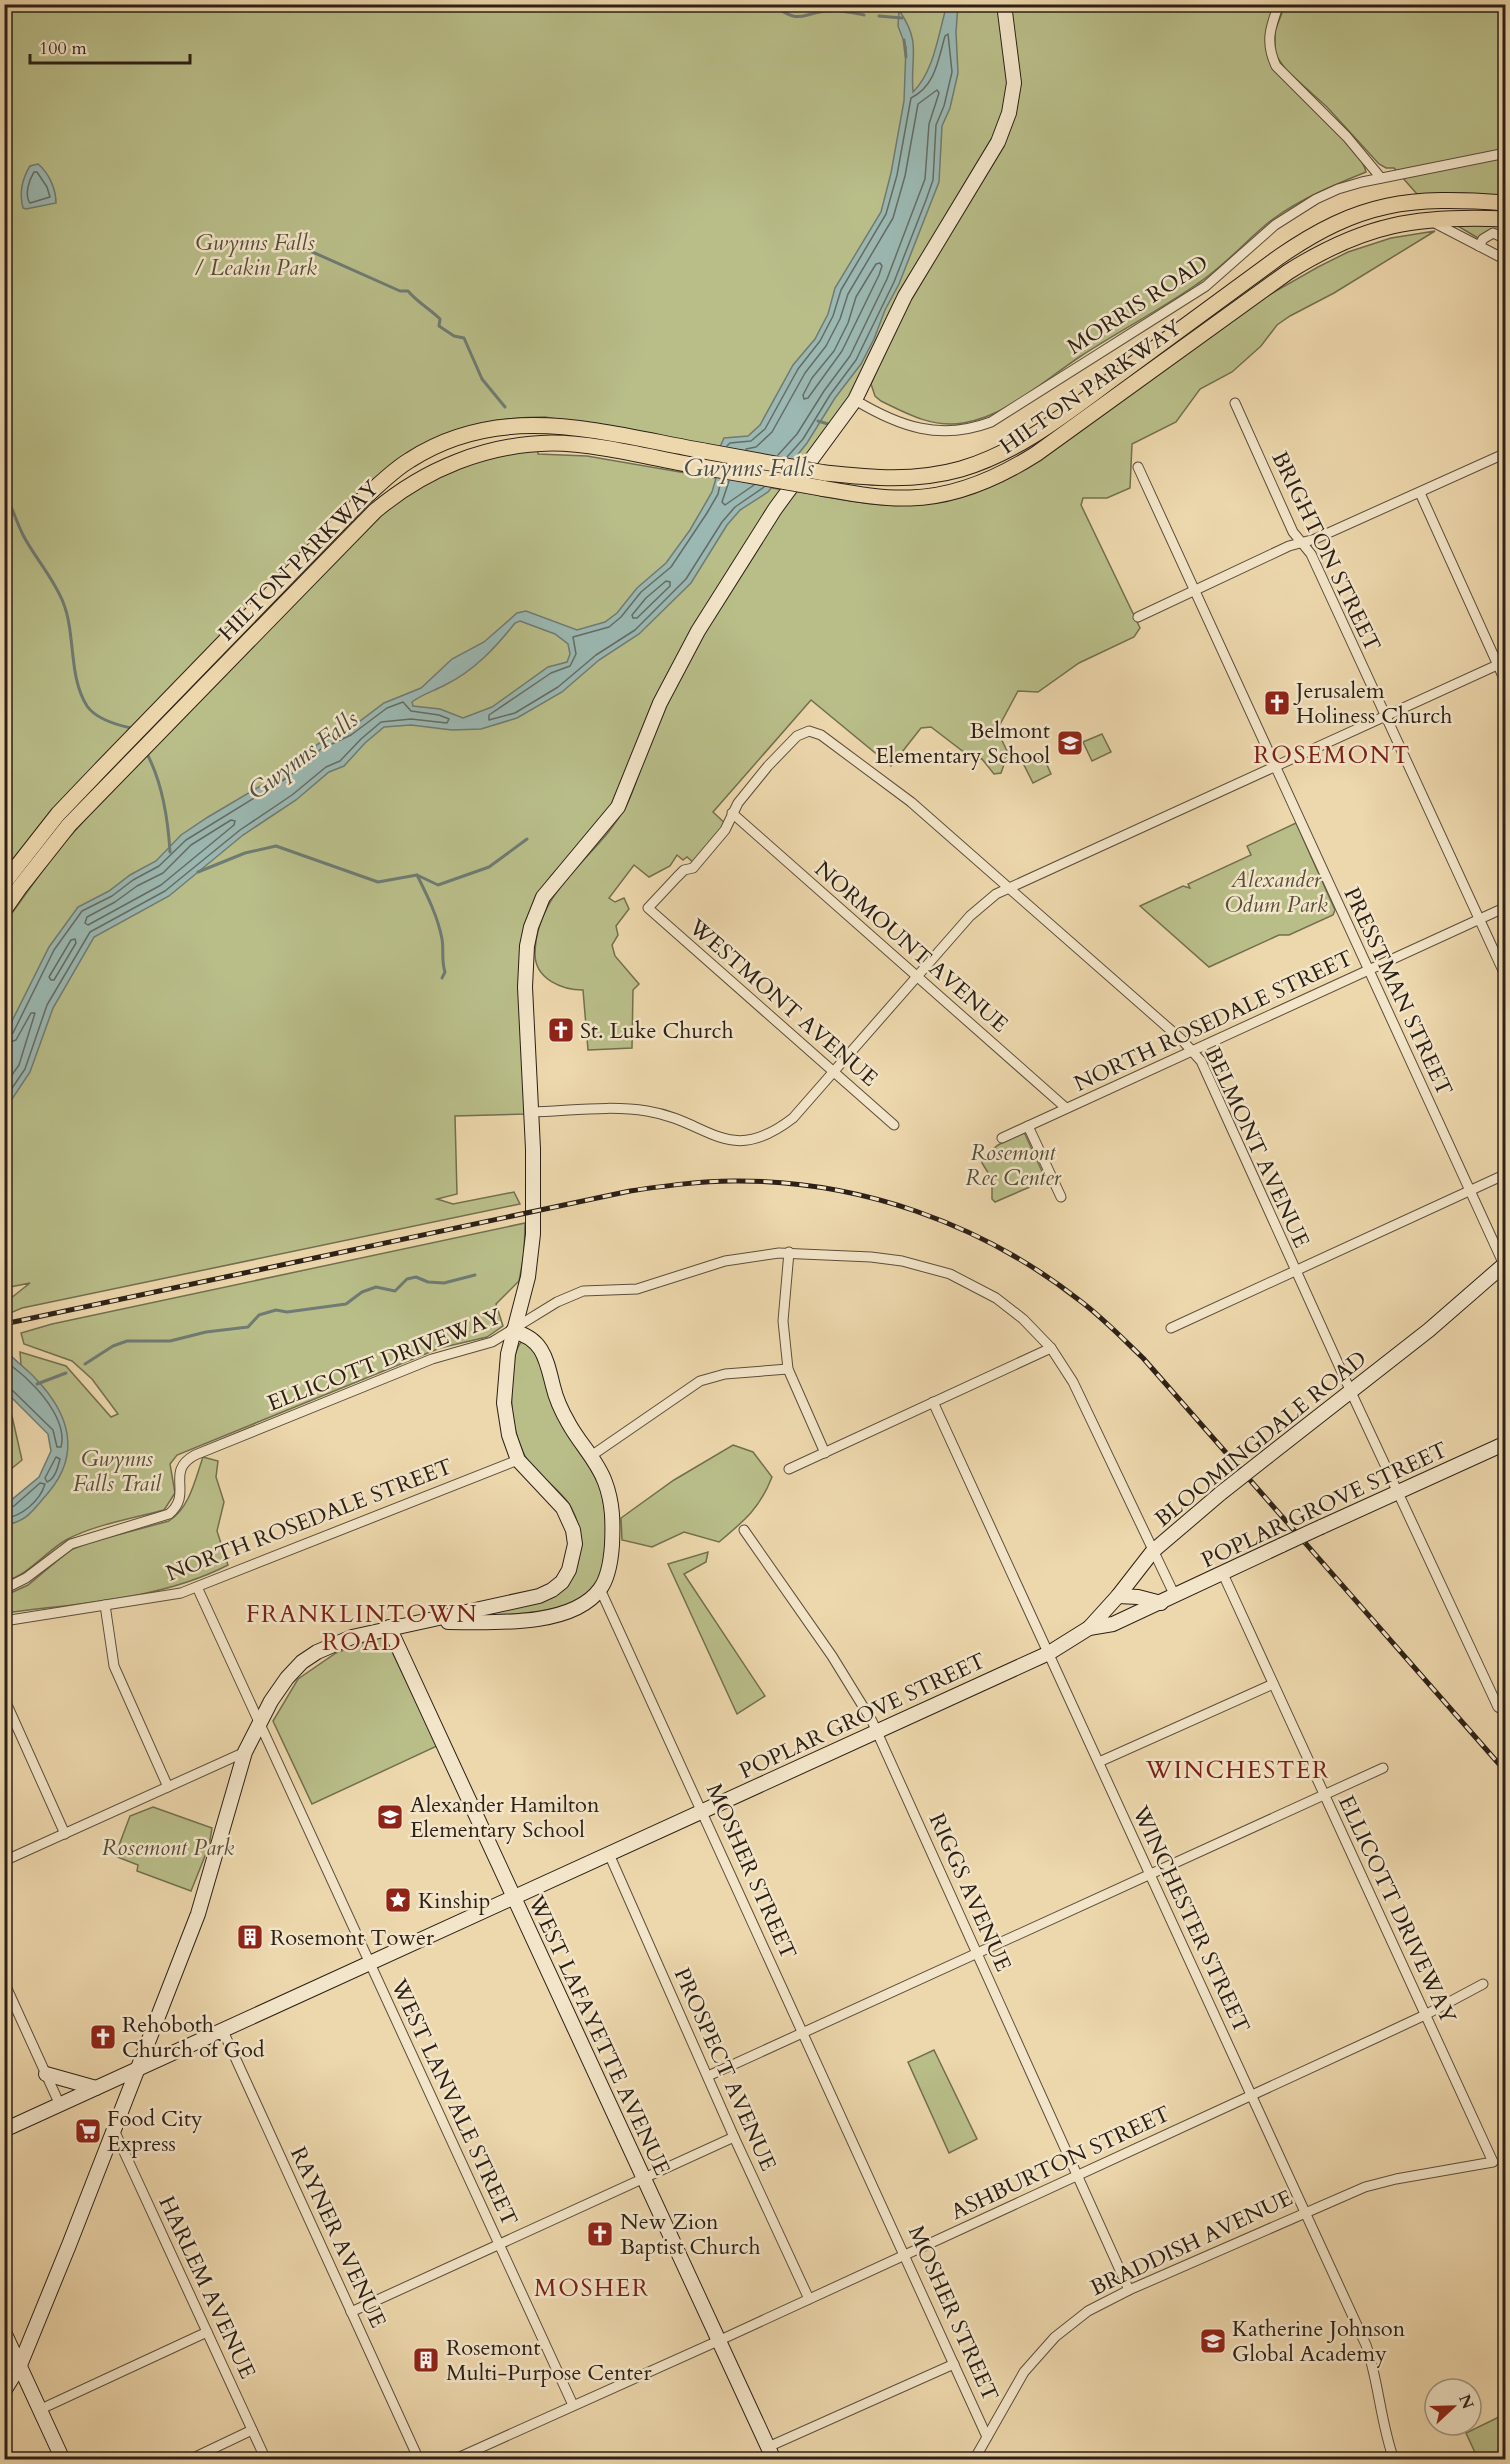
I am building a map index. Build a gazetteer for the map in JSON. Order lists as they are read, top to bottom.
{
  "streets": {
    "main road": ["HILTON PARKWAY"],
    "street": [
      "MORRIS ROAD",
      "BRIGHTON STREET",
      "NORMOUNT AVENUE",
      "PRESSTMAN STREET",
      "WESTMONT AVENUE",
      "NORTH ROSEDALE STREET",
      "BELMONT AVENUE",
      "ELLICOTT DRIVEWAY",
      "BLOOMINGDALE ROAD",
      "POPLAR GROVE STREET",
      "MOSHER STREET",
      "RIGGS AVENUE",
      "WINCHESTER STREET",
      "WEST LAFAYETTE AVENUE",
      "PROSPECT AVENUE",
      "WEST LANVALE STREET",
      "ASHBURTON STREET",
      "RAYNER AVENUE",
      "BRADDISH AVENUE",
      "HARLEM AVENUE"
    ]
  },
  "crossings": [
    ["BRIGHTON STREET", "NORTH ROSEDALE STREET"],
    ["NORMOUNT AVENUE", "WESTMONT AVENUE"],
    ["NORMOUNT AVENUE", "NORTH ROSEDALE STREET"],
    ["NORMOUNT AVENUE", "BELMONT AVENUE"],
    ["PRESSTMAN STREET", "NORTH ROSEDALE STREET"],
    ["PRESSTMAN STREET", "BLOOMINGDALE ROAD"],
    ["WESTMONT AVENUE", "BELMONT AVENUE"],
    ["NORTH ROSEDALE STREET", "BELMONT AVENUE"],
    ["NORTH ROSEDALE STREET", "WEST LANVALE STREET"],
    ["BELMONT AVENUE", "BLOOMINGDALE ROAD"],
    ["BELMONT AVENUE", "POPLAR GROVE STREET"],
    ["ELLICOTT DRIVEWAY", "BLOOMINGDALE ROAD"],
    ["ELLICOTT DRIVEWAY", "POPLAR GROVE STREET"],
    ["ELLICOTT DRIVEWAY", "ASHBURTON STREET"],
    ["ELLICOTT DRIVEWAY", "BRADDISH AVENUE"],
    ["BLOOMINGDALE ROAD", "POPLAR GROVE STREET"],
    ["BLOOMINGDALE ROAD", "WINCHESTER STREET"],
    ["POPLAR GROVE STREET", "MOSHER STREET"],
    ["POPLAR GROVE STREET", "RIGGS AVENUE"],
    ["POPLAR GROVE STREET", "WINCHESTER STREET"],
    ["POPLAR GROVE STREET", "WEST LAFAYETTE AVENUE"],
    ["POPLAR GROVE STREET", "PROSPECT AVENUE"],
    ["POPLAR GROVE STREET", "WEST LANVALE STREET"],
    ["POPLAR GROVE STREET", "RAYNER AVENUE"],
    ["MOSHER STREET", "ASHBURTON STREET"],
    ["MOSHER STREET", "BRADDISH AVENUE"],
    ["RIGGS AVENUE", "ASHBURTON STREET"],
    ["RIGGS AVENUE", "BRADDISH AVENUE"],
    ["WINCHESTER STREET", "ASHBURTON STREET"],
    ["WINCHESTER STREET", "BRADDISH AVENUE"],
    ["WEST LAFAYETTE AVENUE", "ASHBURTON STREET"],
    ["PROSPECT AVENUE", "ASHBURTON STREET"],
    ["WEST LANVALE STREET", "ASHBURTON STREET"]
  ],
  "districts": [
    "ROSEMONT",
    "FRANKLINTOWN ROAD",
    "WINCHESTER",
    "MOSHER"
  ],
  "water": ["Gwynns Falls"],
  "parks": [
    "Gwynns Falls / Leakin Park",
    "Alexander Odum Park",
    "Rosemont Rec Center",
    "Gwynns Falls Trail",
    "Rosemont Park"
  ],
  "places": {
    "church": [
      "Jerusalem Holiness Church",
      "St. Luke Church",
      "Rehoboth Church of God",
      "New Zion Baptist Church"
    ],
    "school or university": ["Belmont Elementary School", "Alexander Hamilton Elementary School", "Katherine Johnson Global Academy"],
    "place": ["Kinship"],
    "building": ["Rosemont Tower", "Rosemont Multi-Purpose Center"],
    "supermarket": ["Food City Express"]
  },
  "scale_bar": "100 m",
  "north": "right"
}
